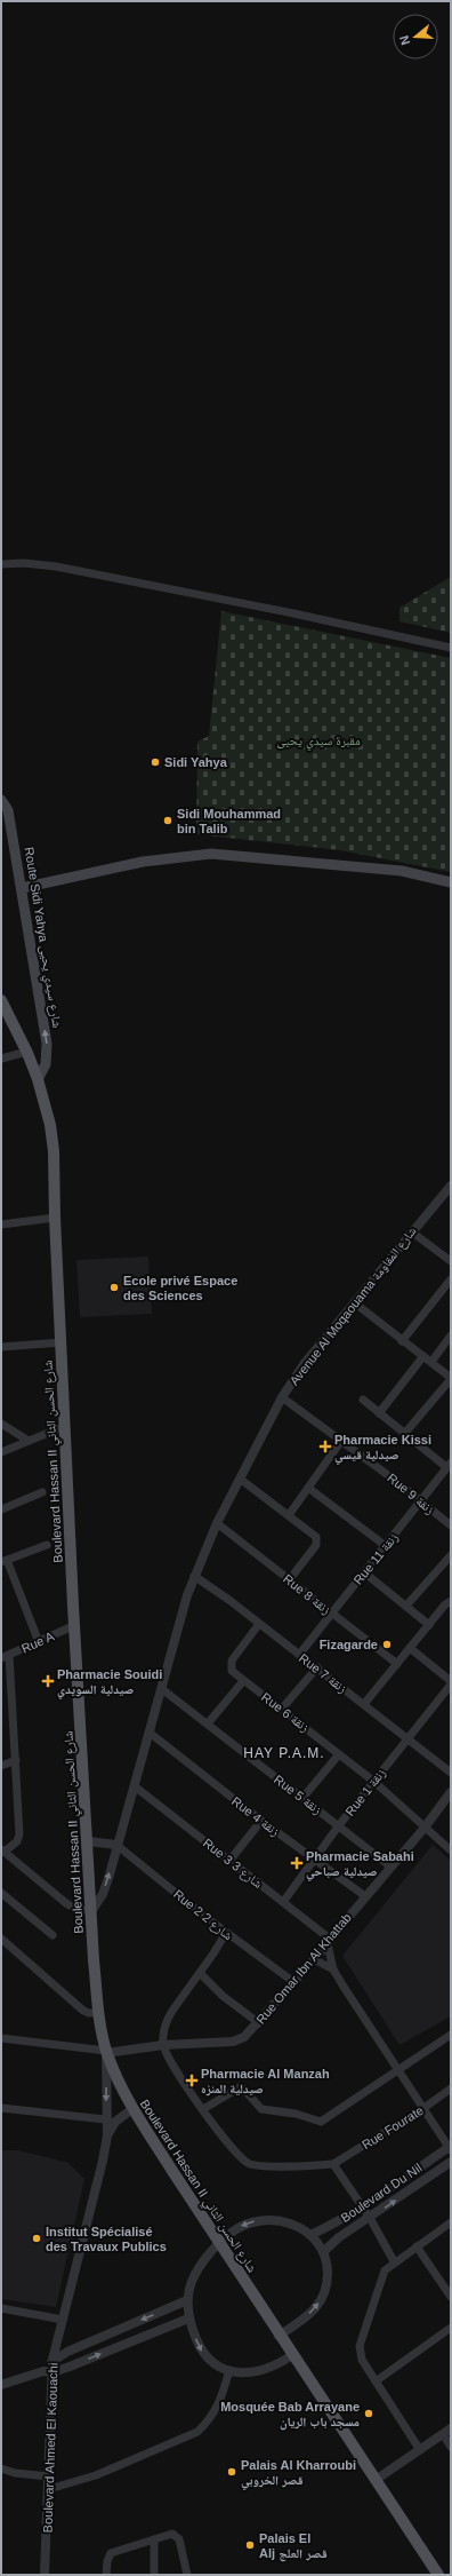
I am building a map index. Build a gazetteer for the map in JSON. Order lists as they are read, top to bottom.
{
  "streets": {
    "main road": ["Route Sidi Yahya شارع سيدي يحيى", "Boulevard Hassan II شارع الحسن الثاني"],
    "street": [
      "Avenue Al Moqaouama شارع المقاومة",
      "Rue 9 زنقة",
      "Rue 11 زنقة",
      "Rue 8 زنقة",
      "Rue A",
      "Rue 7 زنقة",
      "Rue 6 زنقة",
      "Rue 1 زنقة",
      "Rue 5 زنقة",
      "Rue 4 زنقة",
      "Rue 3 شارع 3",
      "Rue 2 شارع 2",
      "Rue Omar Ibn Al Khattab",
      "Rue Fourate",
      "Boulevard Du Nil",
      "Boulevard Ahmed El Kaouachi"
    ]
  },
  "crossings": [
    ["Route Sidi Yahya شارع سيدي يحيى", "Boulevard Hassan II شارع الحسن الثاني"],
    ["Avenue Al Moqaouama شارع المقاومة", "Boulevard Hassan II شارع الحسن الثاني"],
    ["Avenue Al Moqaouama شارع المقاومة", "Rue 9 زنقة"],
    ["Avenue Al Moqaouama شارع المقاومة", "Rue 8 زنقة"],
    ["Avenue Al Moqaouama شارع المقاومة", "Rue 7 زنقة"],
    ["Avenue Al Moqaouama شارع المقاومة", "Rue 5 زنقة"],
    ["Avenue Al Moqaouama شارع المقاومة", "Rue 4 زنقة"],
    ["Avenue Al Moqaouama شارع المقاومة", "Rue 3 شارع 3"],
    ["Avenue Al Moqaouama شارع المقاومة", "Rue 2 شارع 2"],
    ["Boulevard Hassan II شارع الحسن الثاني", "Rue A"],
    ["Boulevard Hassan II شارع الحسن الثاني", "Rue Omar Ibn Al Khattab"],
    ["Boulevard Hassan II شارع الحسن الثاني", "Boulevard Ahmed El Kaouachi"],
    ["Rue 9 زنقة", "Rue 11 زنقة"],
    ["Rue 11 زنقة", "Rue 8 زنقة"],
    ["Rue 11 زنقة", "Rue 7 زنقة"],
    ["Rue 7 زنقة", "Rue 6 زنقة"],
    ["Rue 7 زنقة", "Rue 1 زنقة"],
    ["Rue 6 زنقة", "Rue 1 زنقة"],
    ["Rue 6 زنقة", "Rue Omar Ibn Al Khattab"],
    ["Rue 1 زنقة", "Rue 5 زنقة"],
    ["Rue 1 زنقة", "Rue 4 زنقة"],
    ["Rue 1 زنقة", "Rue 3 شارع 3"],
    ["Rue 5 زنقة", "Rue Omar Ibn Al Khattab"],
    ["Rue 4 زنقة", "Rue Omar Ibn Al Khattab"],
    ["Rue 3 شارع 3", "Rue Omar Ibn Al Khattab"],
    ["Rue 2 شارع 2", "Rue Omar Ibn Al Khattab"],
    ["Rue Omar Ibn Al Khattab", "Boulevard Ahmed El Kaouachi"]
  ],
  "one_way": ["Route Sidi Yahya شارع سيدي يحيى"],
  "districts": ["HAY P.A.M."],
  "parks": ["مقبرة سيدي يحيى"],
  "places": {
    "other": [
      "Sidi Yahya",
      "Sidi Mouhammad bin Talib",
      "Ecole privé Espace des Sciences",
      "Fizagarde",
      "Institut Spécialisé des Travaux Publics",
      "Mosquée Bab Arrayane مسجد باب الريان",
      "Palais Al Kharroubi قصر الخروبي",
      "Palais El Alj قصر العلج"
    ],
    "health": [
      "Pharmacie Kissi صيدلية قيسي",
      "Pharmacie Souidi صيدلية السويدي",
      "Pharmacie Sabahi صيدلية صباحي",
      "Pharmacie Al Manzah صيدلية المنزه"
    ]
  },
  "north": "left"
}
